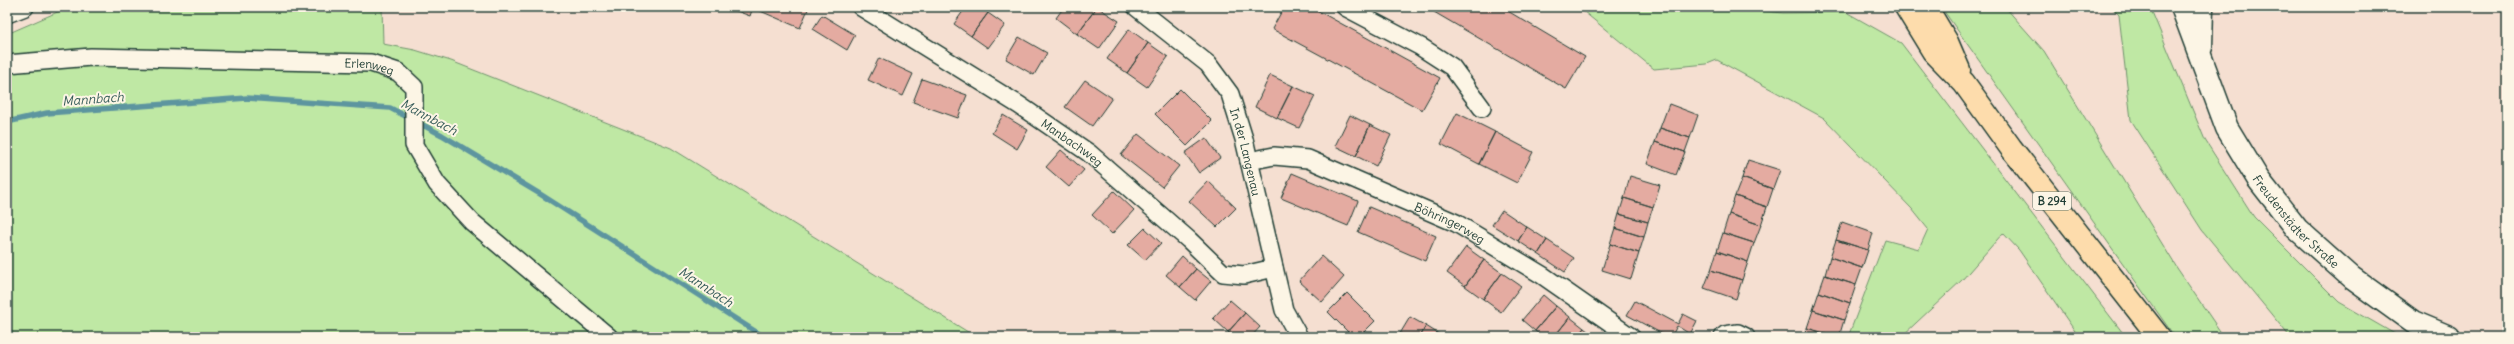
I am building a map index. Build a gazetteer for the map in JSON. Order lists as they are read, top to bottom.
{
  "streets": {
    "main road": ["B 294"],
    "street": [
      "Erlenweg",
      "Manbachweg",
      "In der Langenau",
      "Freudenstädter Straße",
      "Böhringerweg"
    ]
  },
  "crossings": [
    ["Manbachweg", "In der Langenau"],
    ["In der Langenau", "Böhringerweg"]
  ],
  "water": ["Mannbach"]
}
